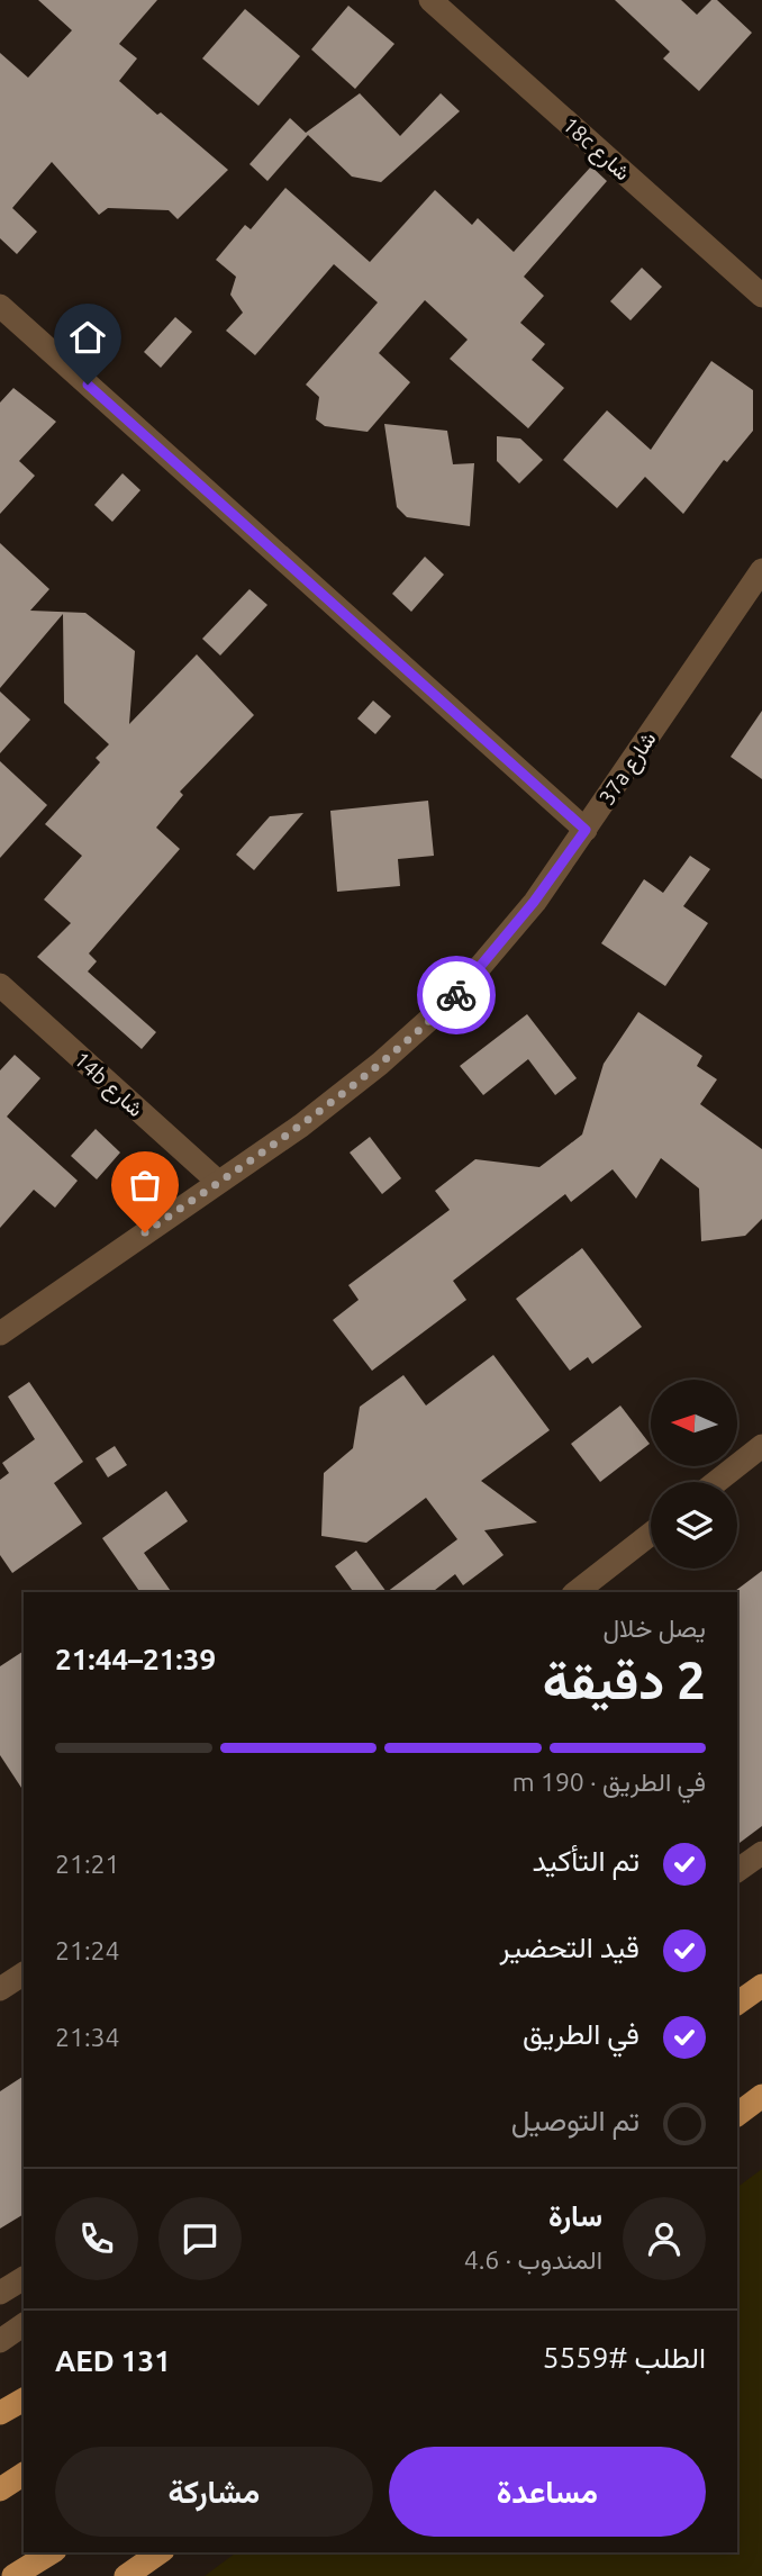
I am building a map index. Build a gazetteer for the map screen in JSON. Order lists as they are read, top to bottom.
{
  "streets": {
    "street": ["18c شارع", "37a شارع", "14b شارع"]
  },
  "crossings": [
    ["37a شارع", "14b شارع"]
  ],
  "north": "left",
  "page": {
    "heading": ["2 دقيقة", "يصل خلال", "21:39–21:44"],
    "panel": [
      "سارة",
      "المندوب · 4.6",
      "الطلب #5559",
      "AED 131"
    ],
    "bar": "في الطريق · 190 m",
    "list": [
      ["تم التأكيد", "21:21"],
      ["قيد التحضير", "21:24"],
      ["في الطريق", "21:34"],
      "تم التوصيل"
    ],
    "buttons": ["مساعدة", "مشاركة"]
  }
}
